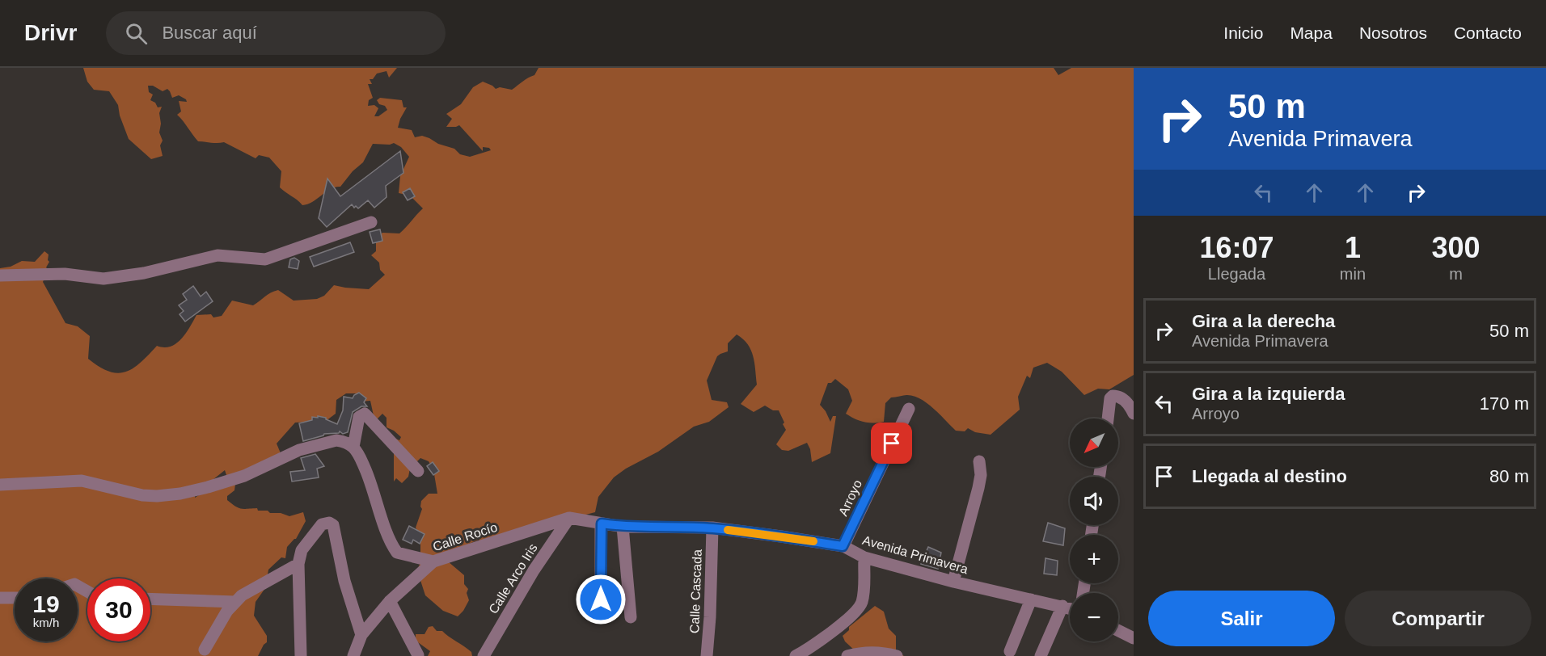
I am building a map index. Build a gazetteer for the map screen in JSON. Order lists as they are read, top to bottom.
{
  "streets": {
    "street": [
      "Arroyo",
      "Calle Rocío",
      "Avenida Primavera",
      "Calle Arco Iris",
      "Calle Cascada"
    ]
  },
  "crossings": [
    ["Arroyo", "Avenida Primavera"],
    ["Calle Rocío", "Avenida Primavera"],
    ["Calle Rocío", "Calle Arco Iris"],
    ["Avenida Primavera", "Calle Arco Iris"],
    ["Avenida Primavera", "Calle Cascada"]
  ],
  "north": "bottom left",
  "page": {
    "header": "Drivr",
    "search": "Buscar aquí",
    "nav": [
      "Inicio",
      "Mapa",
      "Nosotros",
      "Contacto"
    ],
    "turn": ["50 m", "Avenida Primavera"],
    "eta": [
      "16:07",
      "Llegada",
      "1",
      "min",
      "300",
      "m"
    ],
    "list": [
      {
        "name": "Gira a la derecha",
        "note": "Avenida Primavera",
        "value": "50 m"
      },
      {
        "name": "Gira a la izquierda",
        "note": "Arroyo",
        "value": "170 m"
      },
      {
        "name": "Llegada al destino",
        "value": "80 m"
      }
    ],
    "map_buttons": ["+", "−"],
    "speed": "19 km/h",
    "limit": "30",
    "buttons": ["Salir", "Compartir"]
  }
}
